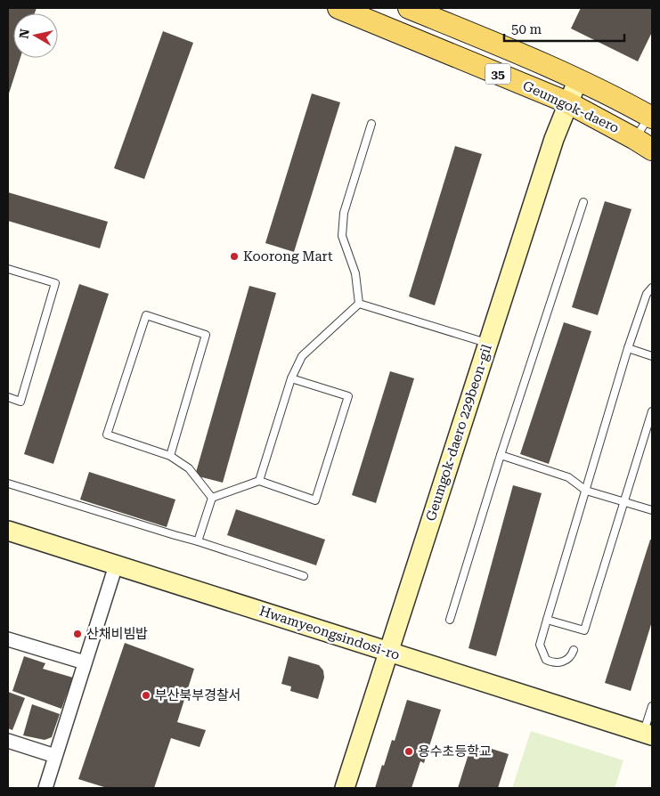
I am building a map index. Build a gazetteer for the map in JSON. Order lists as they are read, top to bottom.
{
  "streets": {
    "main road": ["35", "Geumgok-daero"],
    "street": ["Geumgok-daero 229beon-gil", "Hwamyeongsindosi-ro"]
  },
  "crossings": [
    ["Geumgok-daero", "Geumgok-daero 229beon-gil"],
    ["Geumgok-daero 229beon-gil", "Hwamyeongsindosi-ro"]
  ],
  "places": [
    "Koorong Mart",
    "산채비빔밥",
    "부산북부경찰서",
    "용수초등학교"
  ],
  "scale_bar": "50 m",
  "north": "left"
}
